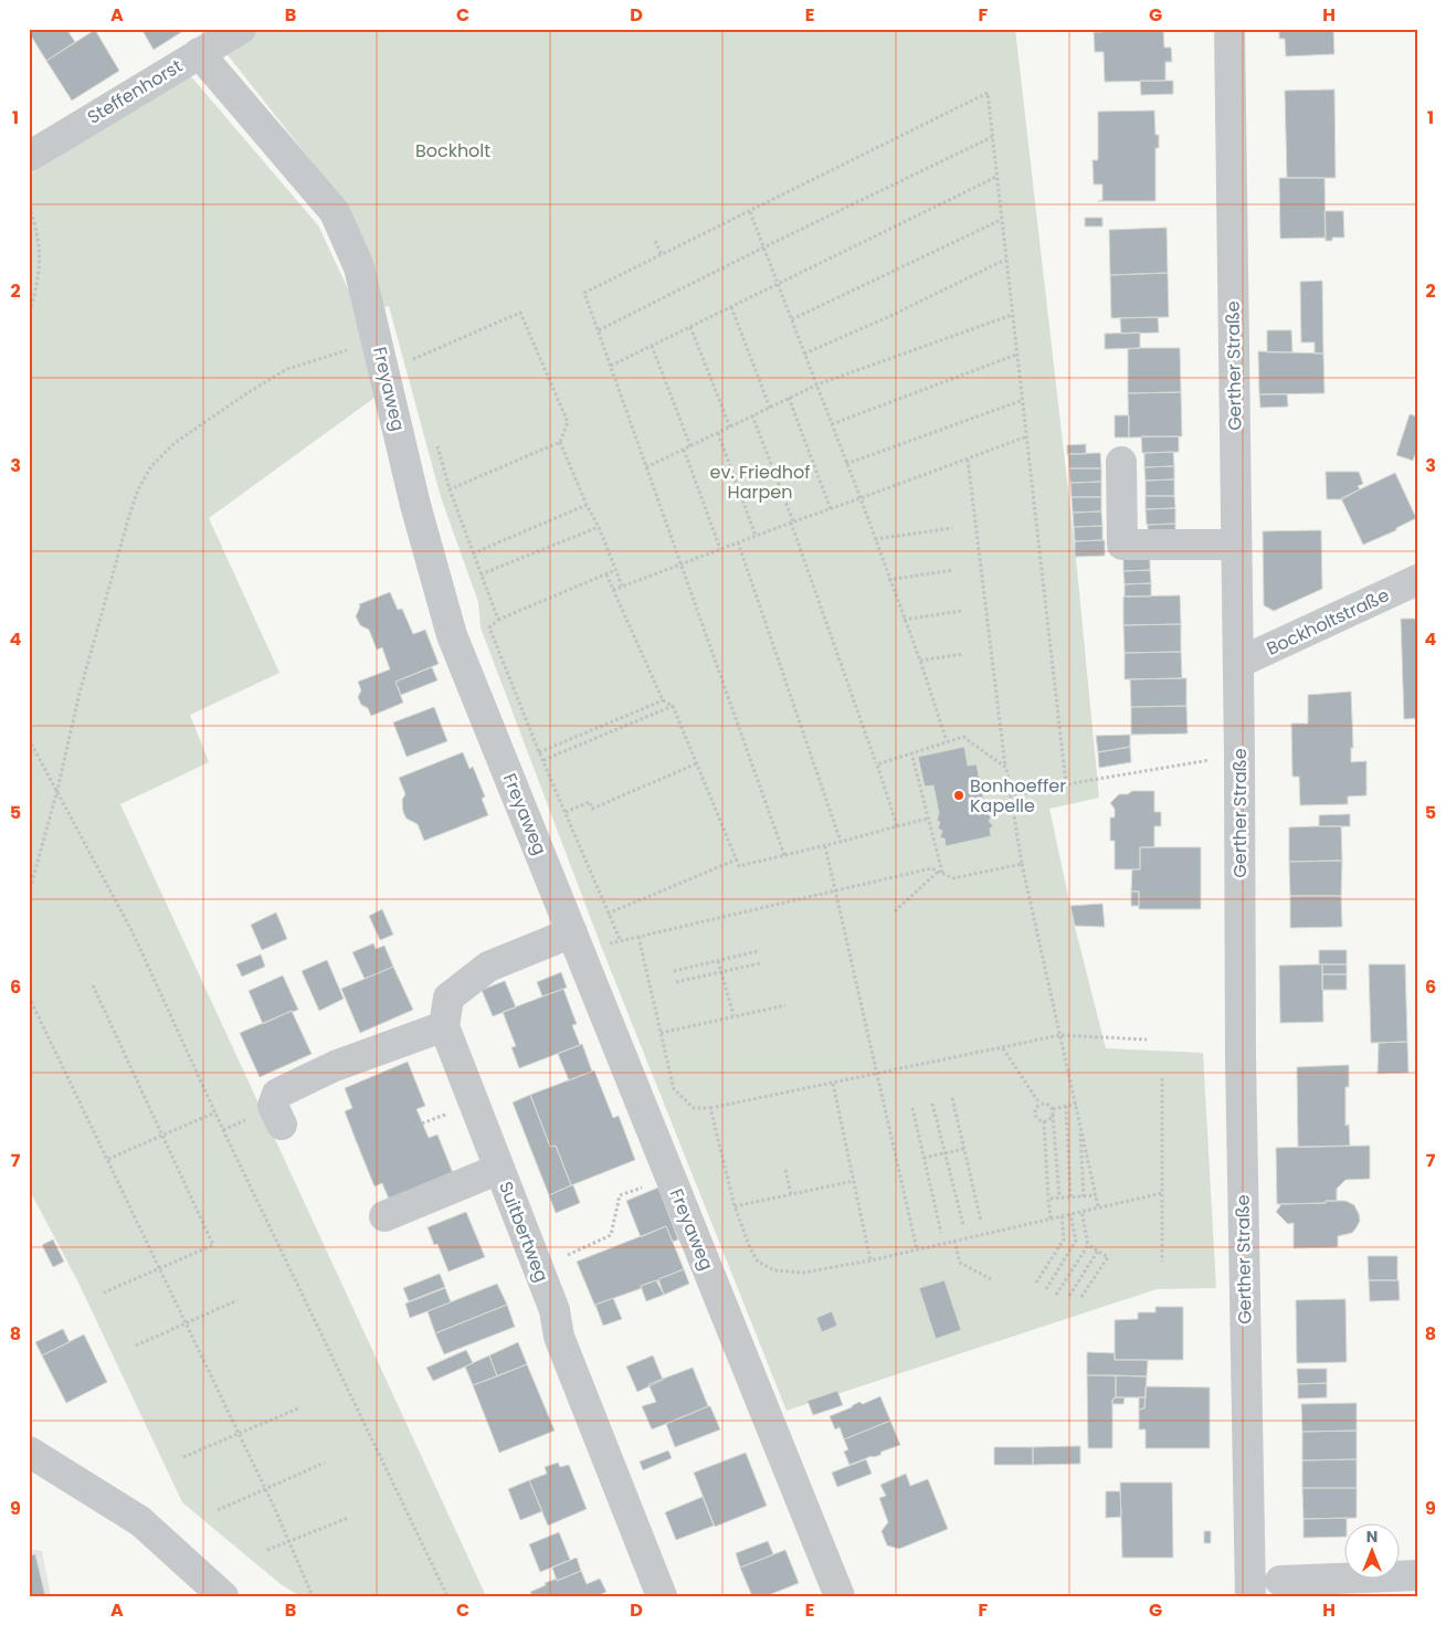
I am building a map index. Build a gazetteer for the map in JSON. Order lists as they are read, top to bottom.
{
  "streets": {
    "street": [
      "Steffenhorst",
      "Gerther Straße",
      "Freyaweg",
      "Bockholtstraße",
      "Suitbertweg"
    ]
  },
  "crossings": [
    ["Steffenhorst", "Freyaweg"],
    ["Gerther Straße", "Bockholtstraße"],
    ["Freyaweg", "Suitbertweg"]
  ],
  "parks": ["Bockholt", "ev. Friedhof Harpen"],
  "places": ["Bonhoeffer Kapelle"],
  "north": "top",
  "grid": {
    "columns": [
      "A",
      "B",
      "C",
      "D",
      "E",
      "F",
      "G",
      "H"
    ],
    "rows": [
      "1",
      "2",
      "3",
      "4",
      "5",
      "6",
      "7",
      "8",
      "9"
    ]
  }
}
